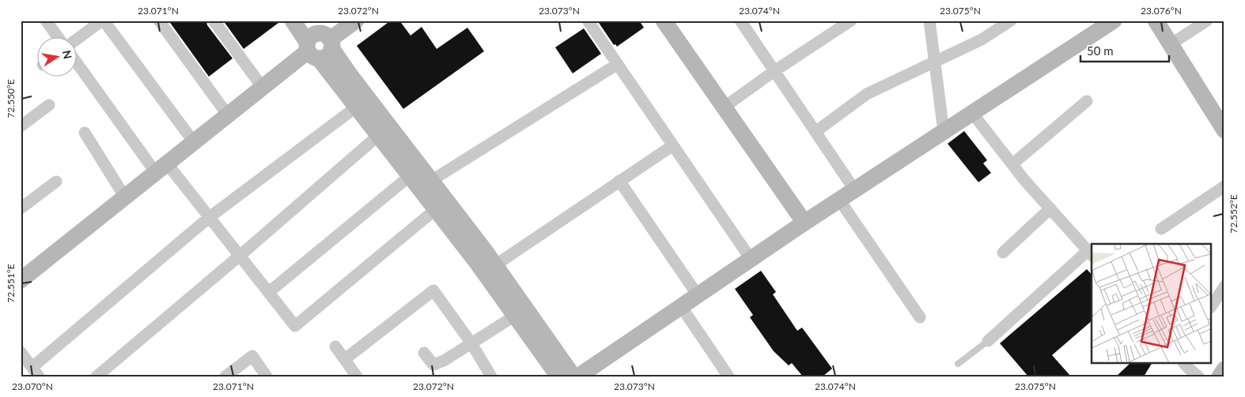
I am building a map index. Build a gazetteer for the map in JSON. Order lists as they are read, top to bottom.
{
  "scale_bar": "50 m",
  "north": "right",
  "coordinates": [
    "23.071°N",
    "23.072°N",
    "23.073°N",
    "23.074°N",
    "23.075°N",
    "23.076°N",
    "72.550°E",
    "72.552°E",
    "72.551°E",
    "23.070°N"
  ]
}
